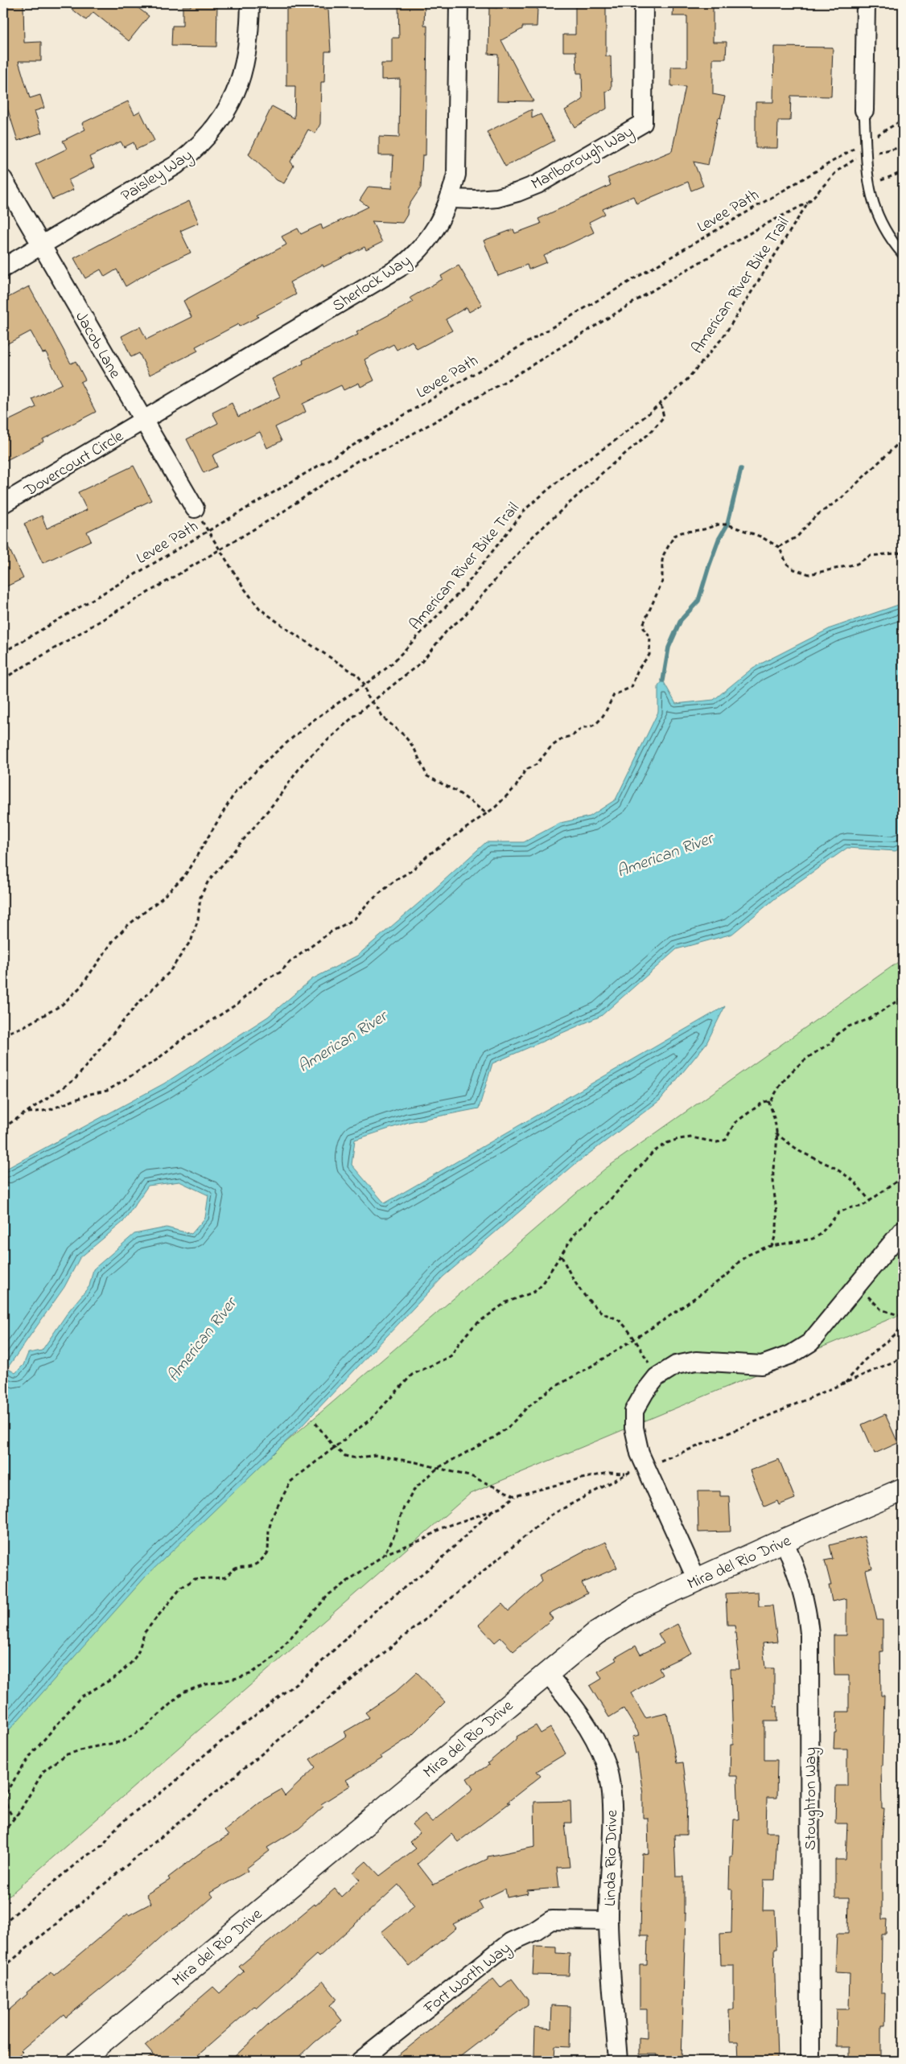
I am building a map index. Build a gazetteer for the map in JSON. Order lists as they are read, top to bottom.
{
  "streets": {
    "street": [
      "Marlborough Way",
      "Paisley Way",
      "Sherlock Way",
      "Jacob Lane",
      "Dovercourt Circle",
      "Mira del Rio Drive",
      "Stoughton Way",
      "Linda Rio Drive",
      "Fort Worth Way"
    ],
    "path": ["Levee Path", "American River Bike Trail"]
  },
  "crossings": [
    ["Marlborough Way", "Sherlock Way"],
    ["Paisley Way", "Jacob Lane"],
    ["Sherlock Way", "Jacob Lane"],
    ["Sherlock Way", "Dovercourt Circle"],
    ["Jacob Lane", "Dovercourt Circle"],
    ["Mira del Rio Drive", "Stoughton Way"],
    ["Mira del Rio Drive", "Linda Rio Drive"],
    ["Linda Rio Drive", "Fort Worth Way"]
  ],
  "water": ["American River"]
}
